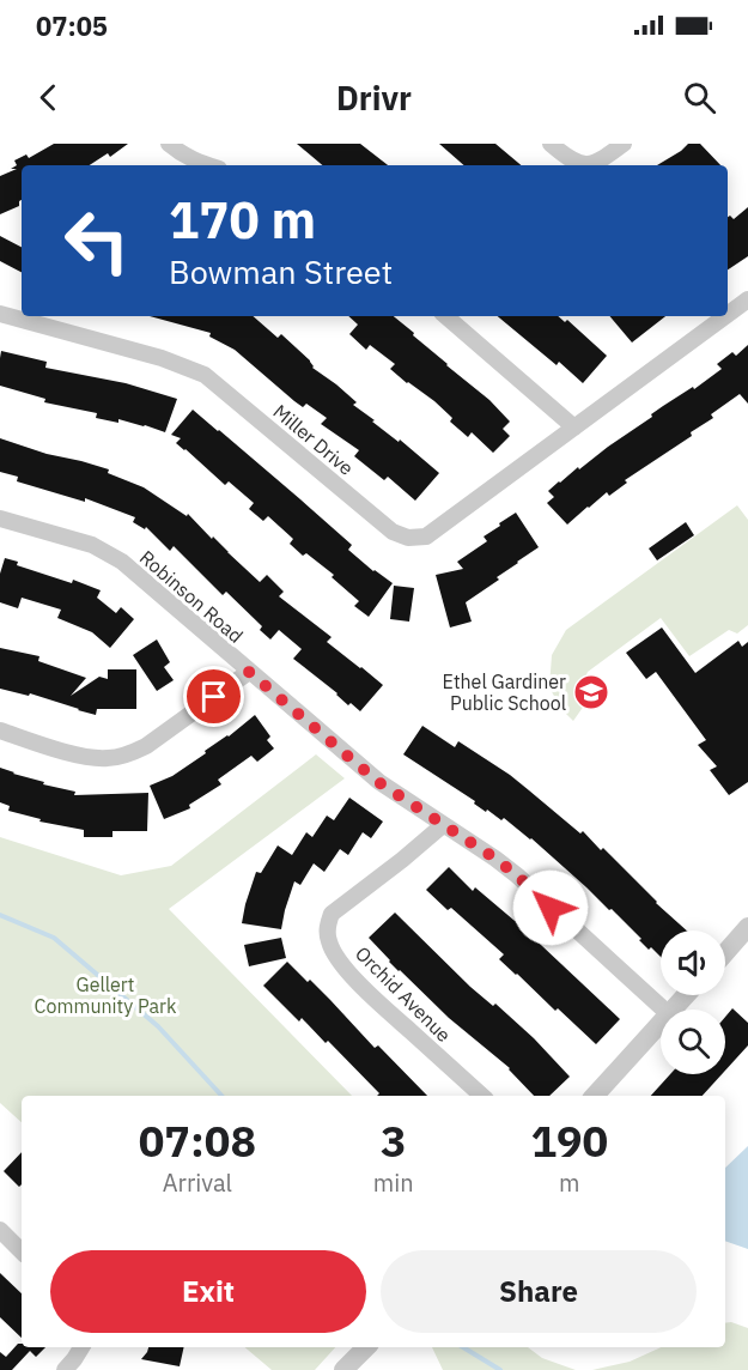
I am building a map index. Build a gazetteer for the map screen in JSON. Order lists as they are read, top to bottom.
{
  "streets": {
    "street": ["Miller Drive", "Robinson Road", "Orchid Avenue"]
  },
  "crossings": [
    ["Robinson Road", "Orchid Avenue"]
  ],
  "parks": ["Gellert Community Park"],
  "places": {
    "school or university": ["Ethel Gardiner Public School"]
  },
  "page": {
    "status": "07:05",
    "header": "Drivr",
    "turn": ["170 m", "Bowman Street"],
    "eta": [
      "07:08",
      "Arrival",
      "3",
      "min",
      "190",
      "m"
    ],
    "buttons": ["Exit", "Share"]
  }
}
